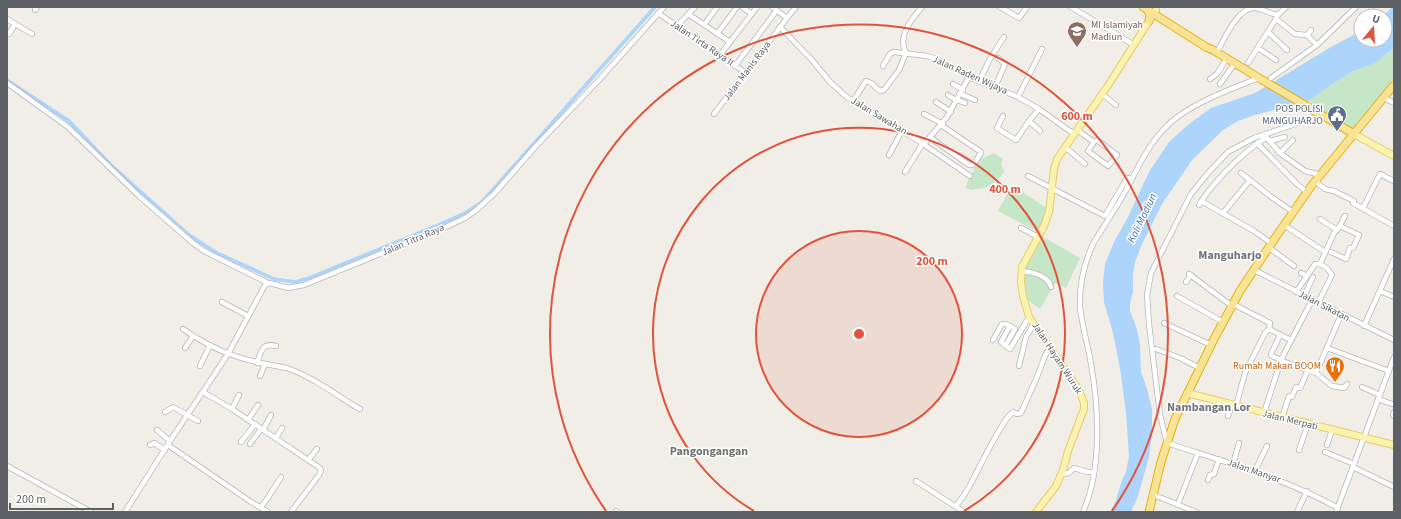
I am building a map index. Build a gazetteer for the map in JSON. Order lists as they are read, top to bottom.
{
  "streets": {
    "main road": ["Jalan Hayam Wuruk", "Jalan Merpati"],
    "street": [
      "Jalan Tirta Raya II",
      "Jalan Manis Raya",
      "Jalan Raden Wijaya",
      "Jalan Sawahan",
      "Jalan Titra Raya",
      "Jalan Sikatan",
      "Jalan Manyar"
    ]
  },
  "crossings": [
    ["Jalan Tirta Raya II", "Jalan Manis Raya"],
    ["Jalan Tirta Raya II", "Jalan Titra Raya"],
    ["Jalan Manis Raya", "Jalan Sawahan"],
    ["Jalan Raden Wijaya", "Jalan Hayam Wuruk"]
  ],
  "districts": ["Manguharjo", "Nambangan Lor", "Pangongangan"],
  "water": ["Kali Madiun"],
  "places": {
    "school or university": ["MI Islamiyah Madiun"],
    "public building": ["POS POLISI MANGUHARJO"],
    "restaurant": ["Rumah Makan BOOM"]
  },
  "scale_bar": "200 m",
  "north": "top",
  "rings": ["600 m", "400 m", "200 m"]
}
